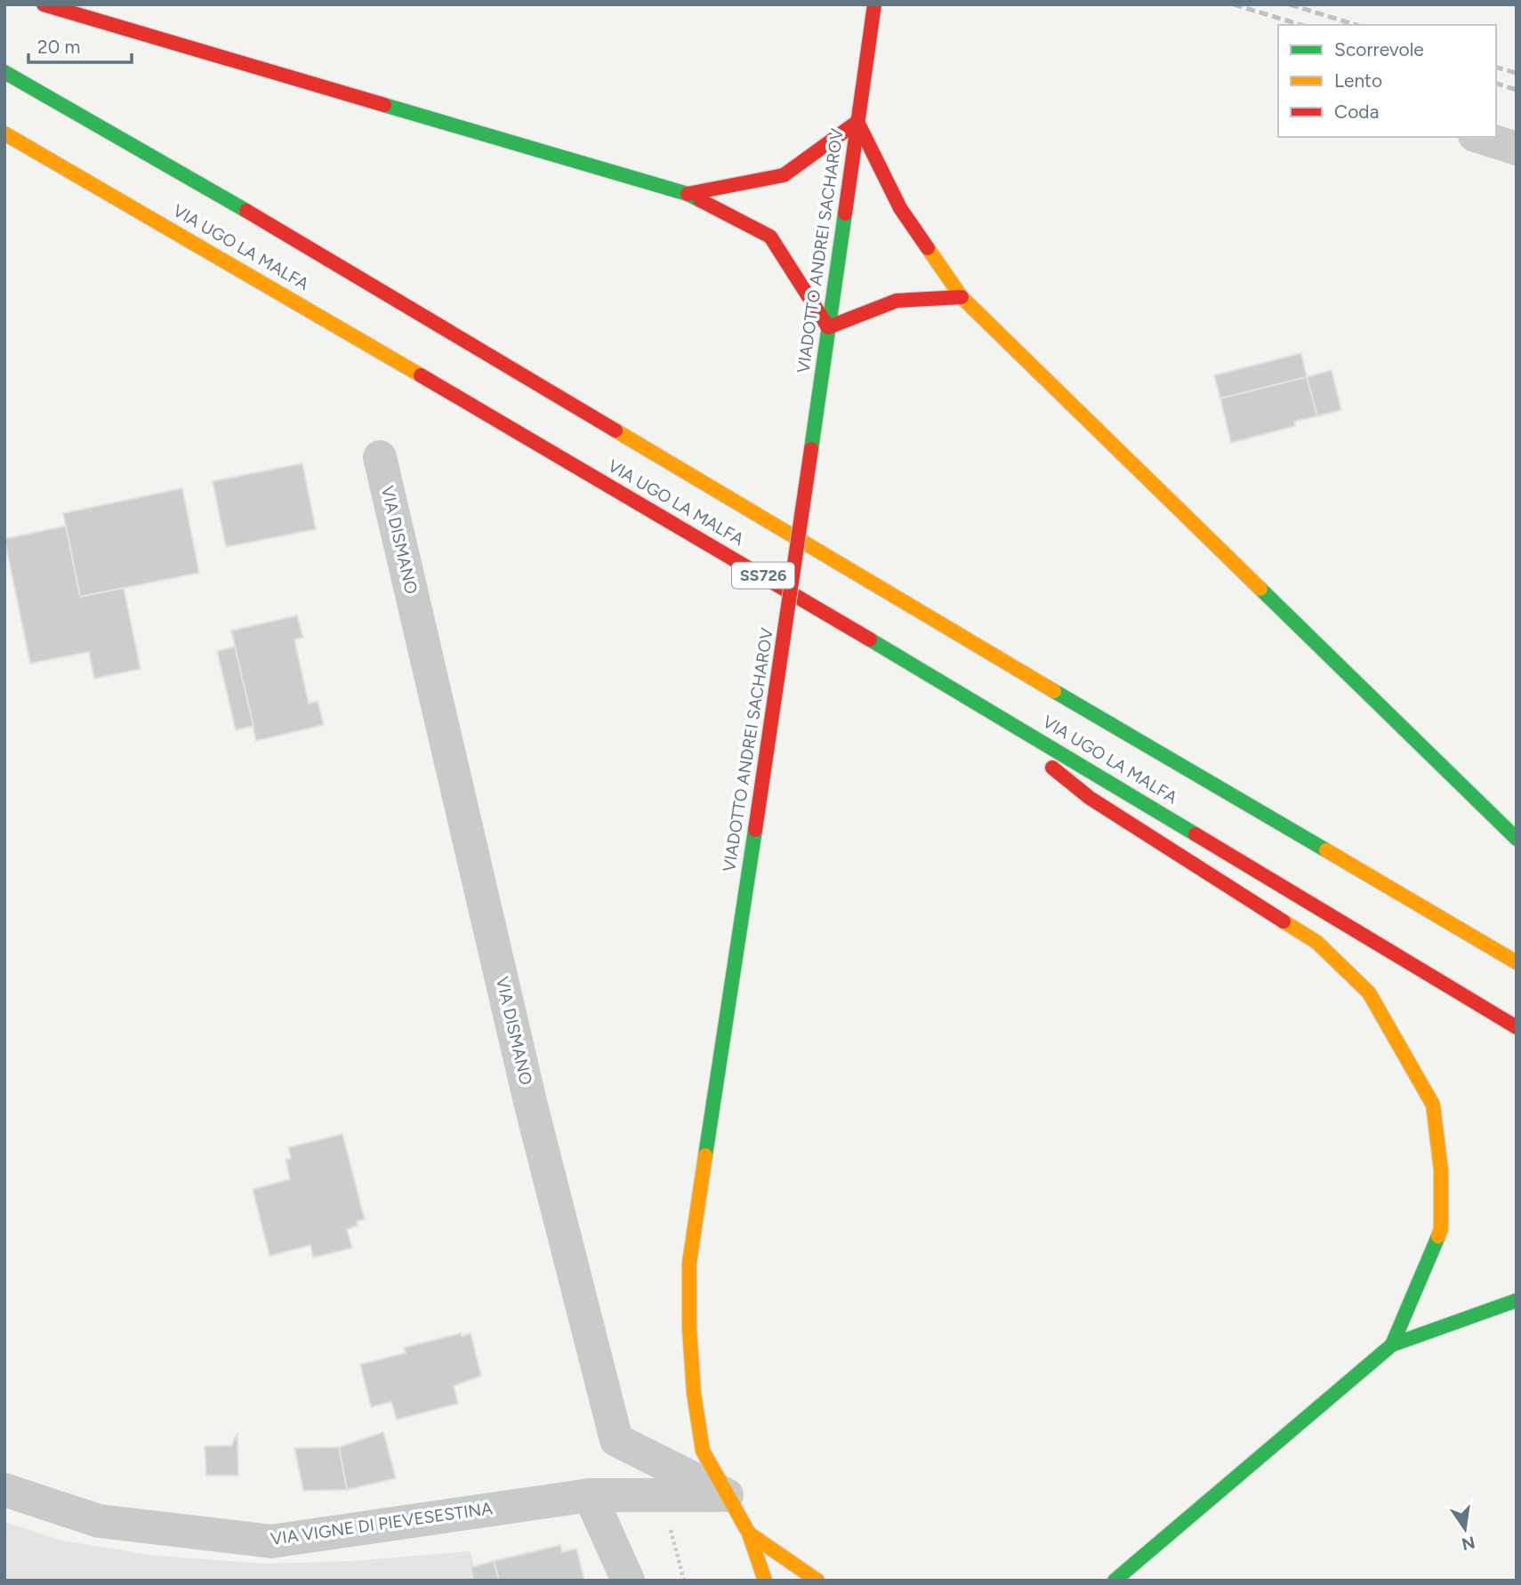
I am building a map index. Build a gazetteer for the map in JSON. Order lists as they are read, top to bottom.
{
  "streets": {
    "main road": ["VIA UGO LA MALFA", "VIADOTTO ANDREI SACHAROV", "SS726"],
    "street": ["VIA DISMANO", "VIA VIGNE DI PIEVESESTINA"]
  },
  "crossings": [
    ["VIADOTTO ANDREI SACHAROV", "VIA DISMANO"],
    ["VIADOTTO ANDREI SACHAROV", "VIA VIGNE DI PIEVESESTINA"],
    ["VIA DISMANO", "VIA VIGNE DI PIEVESESTINA"]
  ],
  "legend": ["Scorrevole", "Lento", "Coda"],
  "scale_bar": "20 m",
  "north": "bottom"
}
